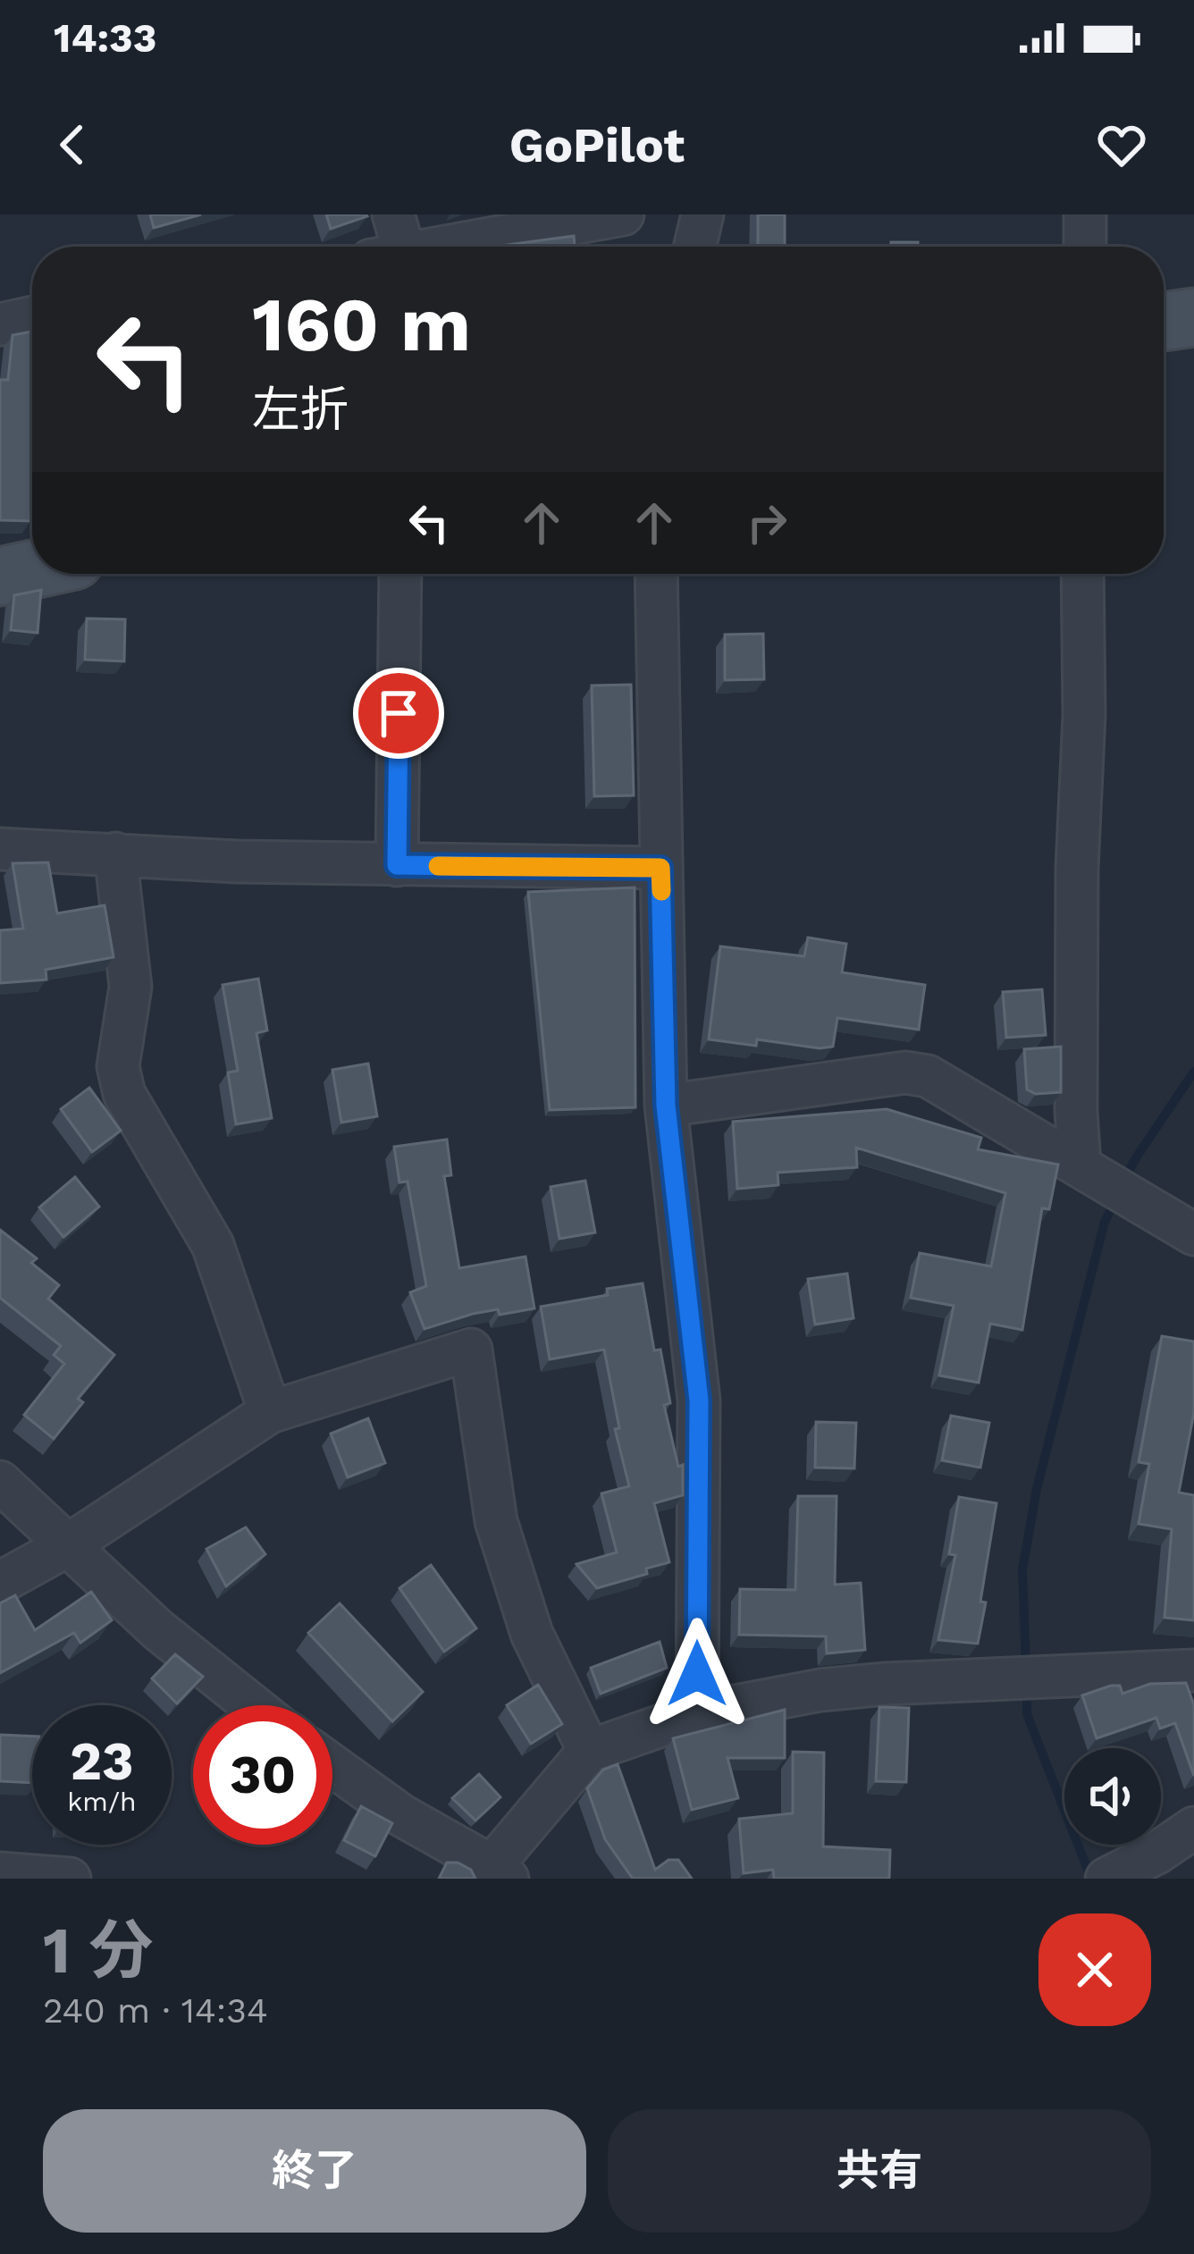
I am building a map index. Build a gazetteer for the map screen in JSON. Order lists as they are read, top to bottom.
{
  "page": {
    "status": "14:33",
    "header": "GoPilot",
    "turn": ["160 m", "左折"],
    "speed": "23 km/h",
    "limit": "30",
    "heading": ["1 分", "240 m · 14:34"],
    "buttons": ["終了", "共有"]
  }
}
